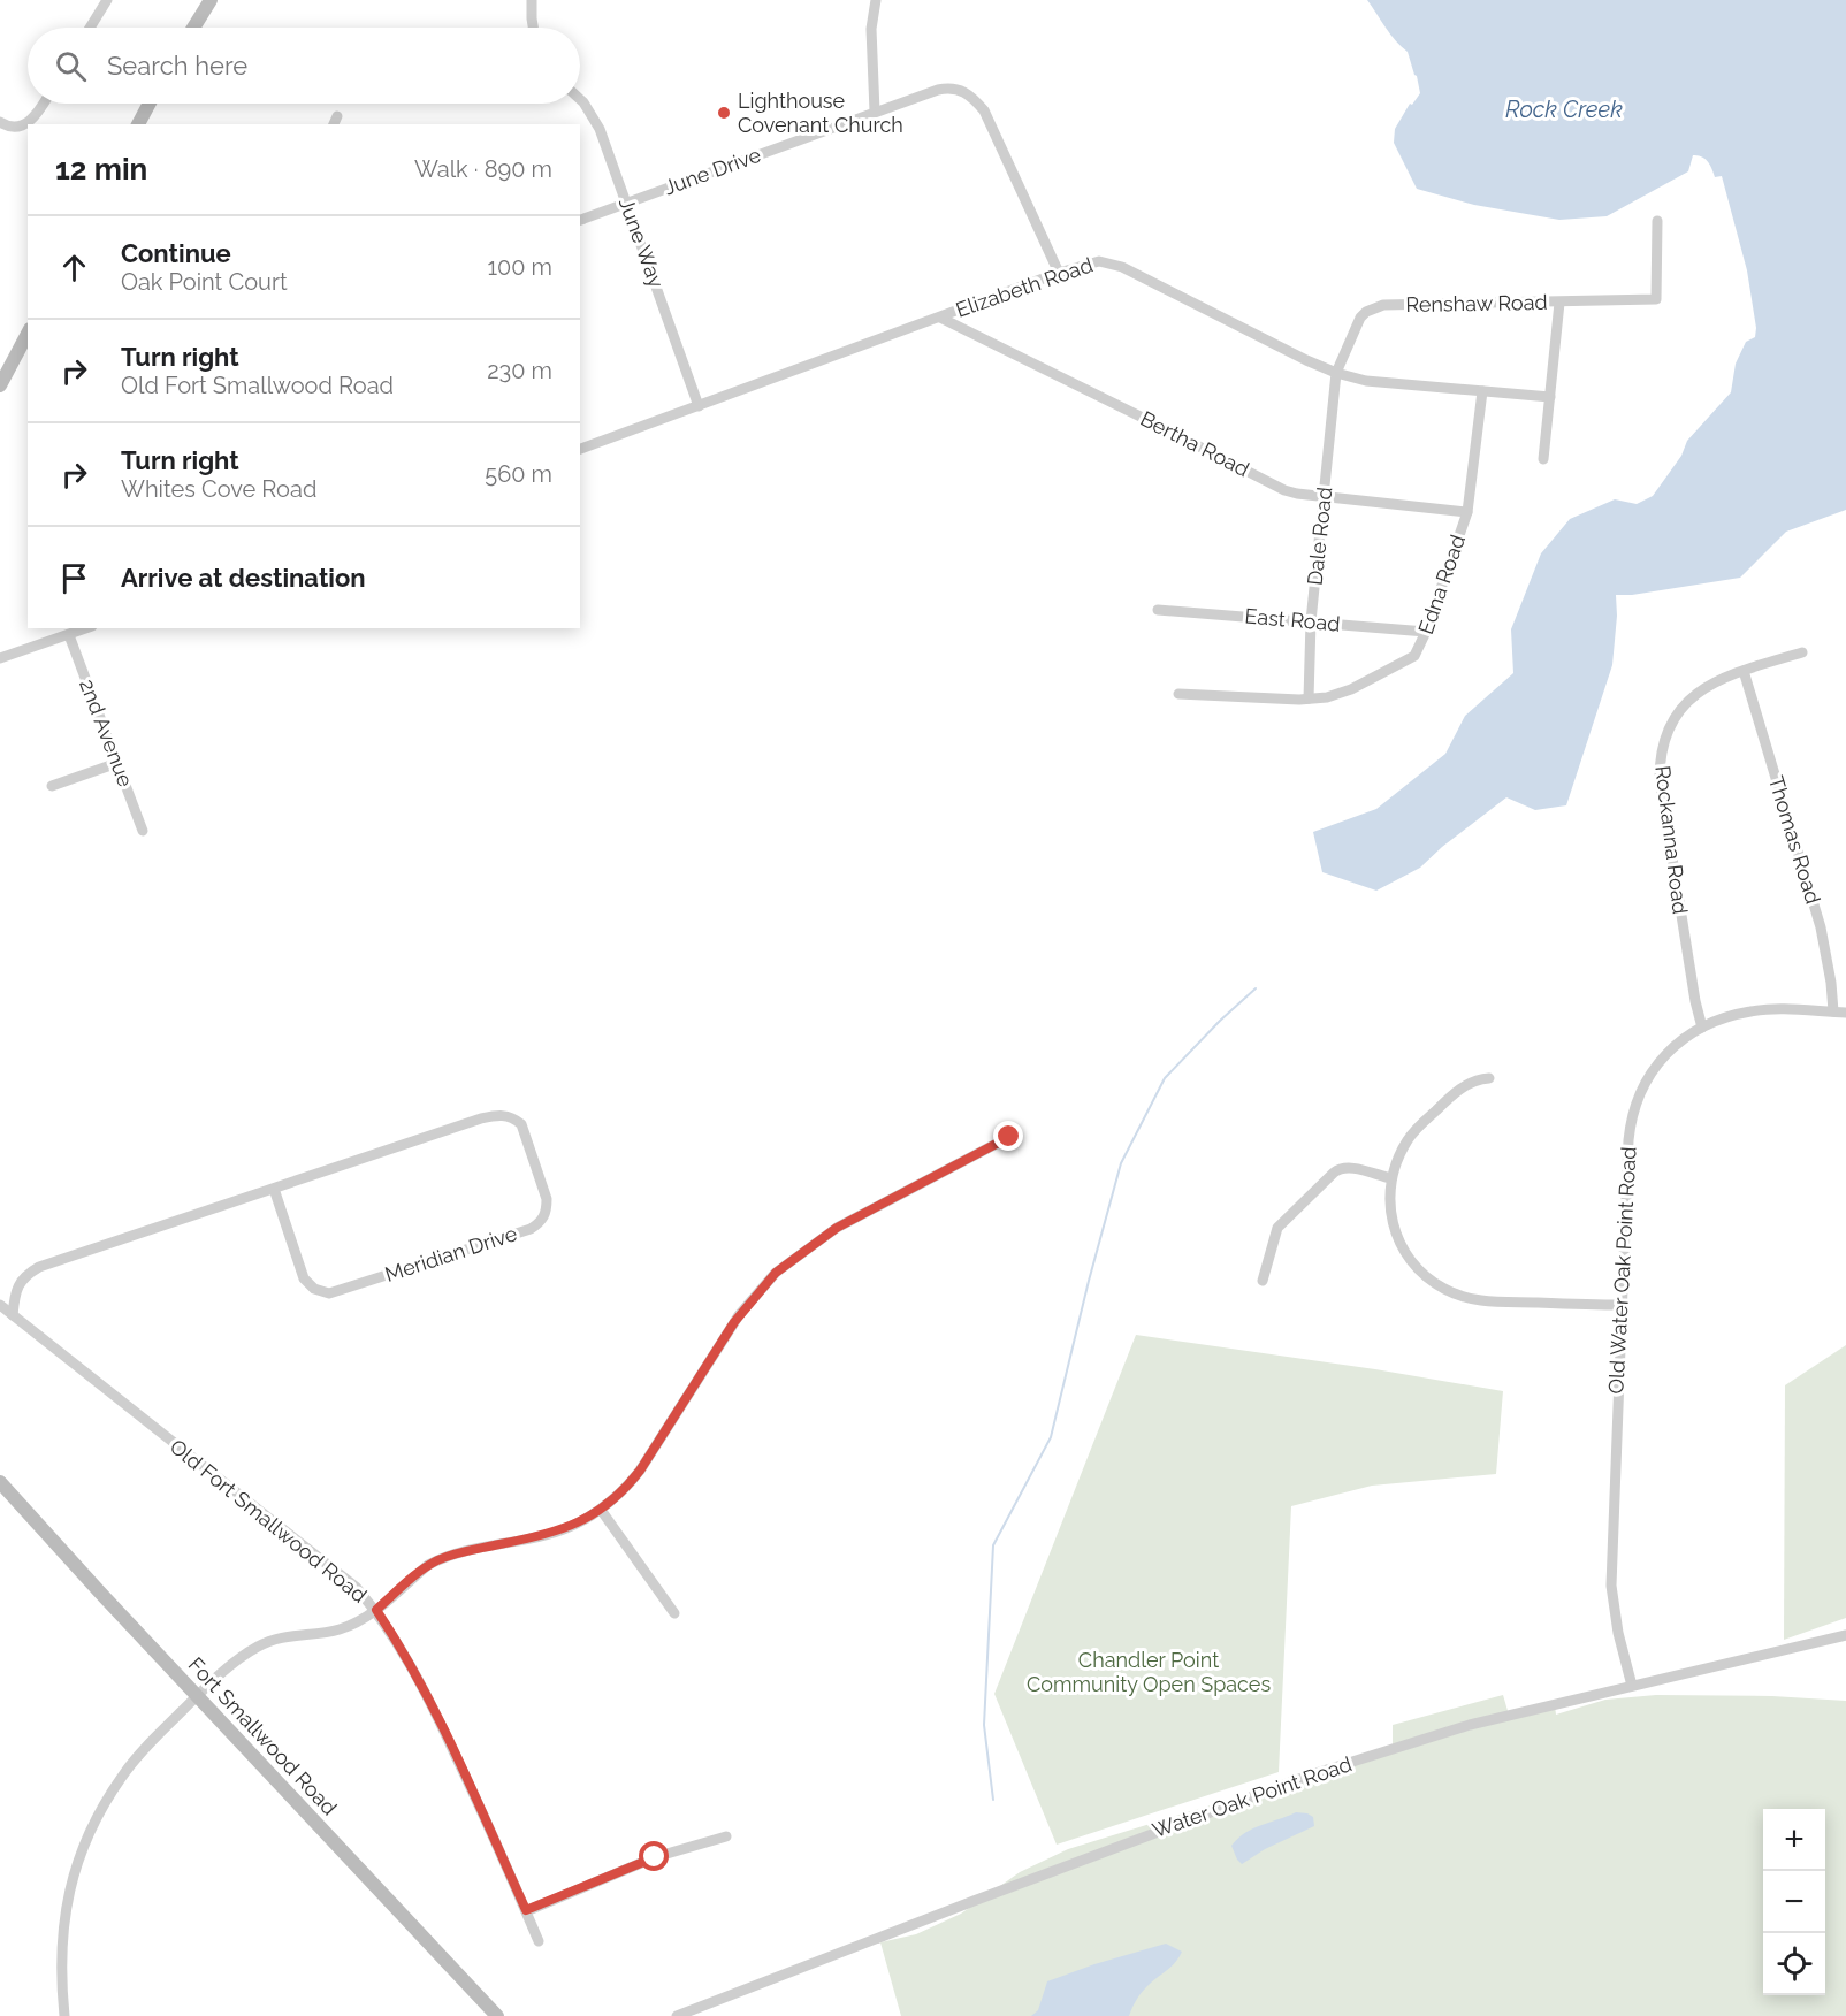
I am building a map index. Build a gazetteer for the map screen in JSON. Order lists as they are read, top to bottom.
{
  "streets": {
    "main road": ["Fort Smallwood Road"],
    "street": [
      "June Drive",
      "June Way",
      "Elizabeth Road",
      "Renshaw Road",
      "Bertha Road",
      "Dale Road",
      "Edna Road",
      "East Road",
      "2nd Avenue",
      "Rockanna Road",
      "Thomas Road",
      "Meridian Drive",
      "Old Water Oak Point Road",
      "Old Fort Smallwood Road",
      "Water Oak Point Road"
    ]
  },
  "crossings": [
    ["June Drive", "June Way"],
    ["June Drive", "Elizabeth Road"],
    ["June Way", "Elizabeth Road"],
    ["Elizabeth Road", "Renshaw Road"],
    ["Elizabeth Road", "Bertha Road"],
    ["Elizabeth Road", "Dale Road"],
    ["Elizabeth Road", "Edna Road"],
    ["Renshaw Road", "Dale Road"],
    ["Bertha Road", "Dale Road"],
    ["Bertha Road", "Edna Road"],
    ["Dale Road", "Edna Road"],
    ["Dale Road", "East Road"],
    ["Edna Road", "East Road"],
    ["Rockanna Road", "Thomas Road"],
    ["Rockanna Road", "Old Water Oak Point Road"],
    ["Thomas Road", "Old Water Oak Point Road"],
    ["Meridian Drive", "Old Fort Smallwood Road"],
    ["Old Water Oak Point Road", "Water Oak Point Road"]
  ],
  "water": ["Rock Creek"],
  "parks": ["Chandler Point Community Open Spaces"],
  "places": ["Lighthouse Covenant Church"],
  "page": {
    "search": "Search here",
    "heading": ["12 min", "Walk · 890 m"],
    "list": [
      ["Continue", "Oak Point Court", "100 m"],
      ["Turn right", "Old Fort Smallwood Road", "230 m"],
      ["Turn right", "Whites Cove Road", "560 m"],
      "Arrive at destination"
    ],
    "map_buttons": ["+", "−"]
  }
}
